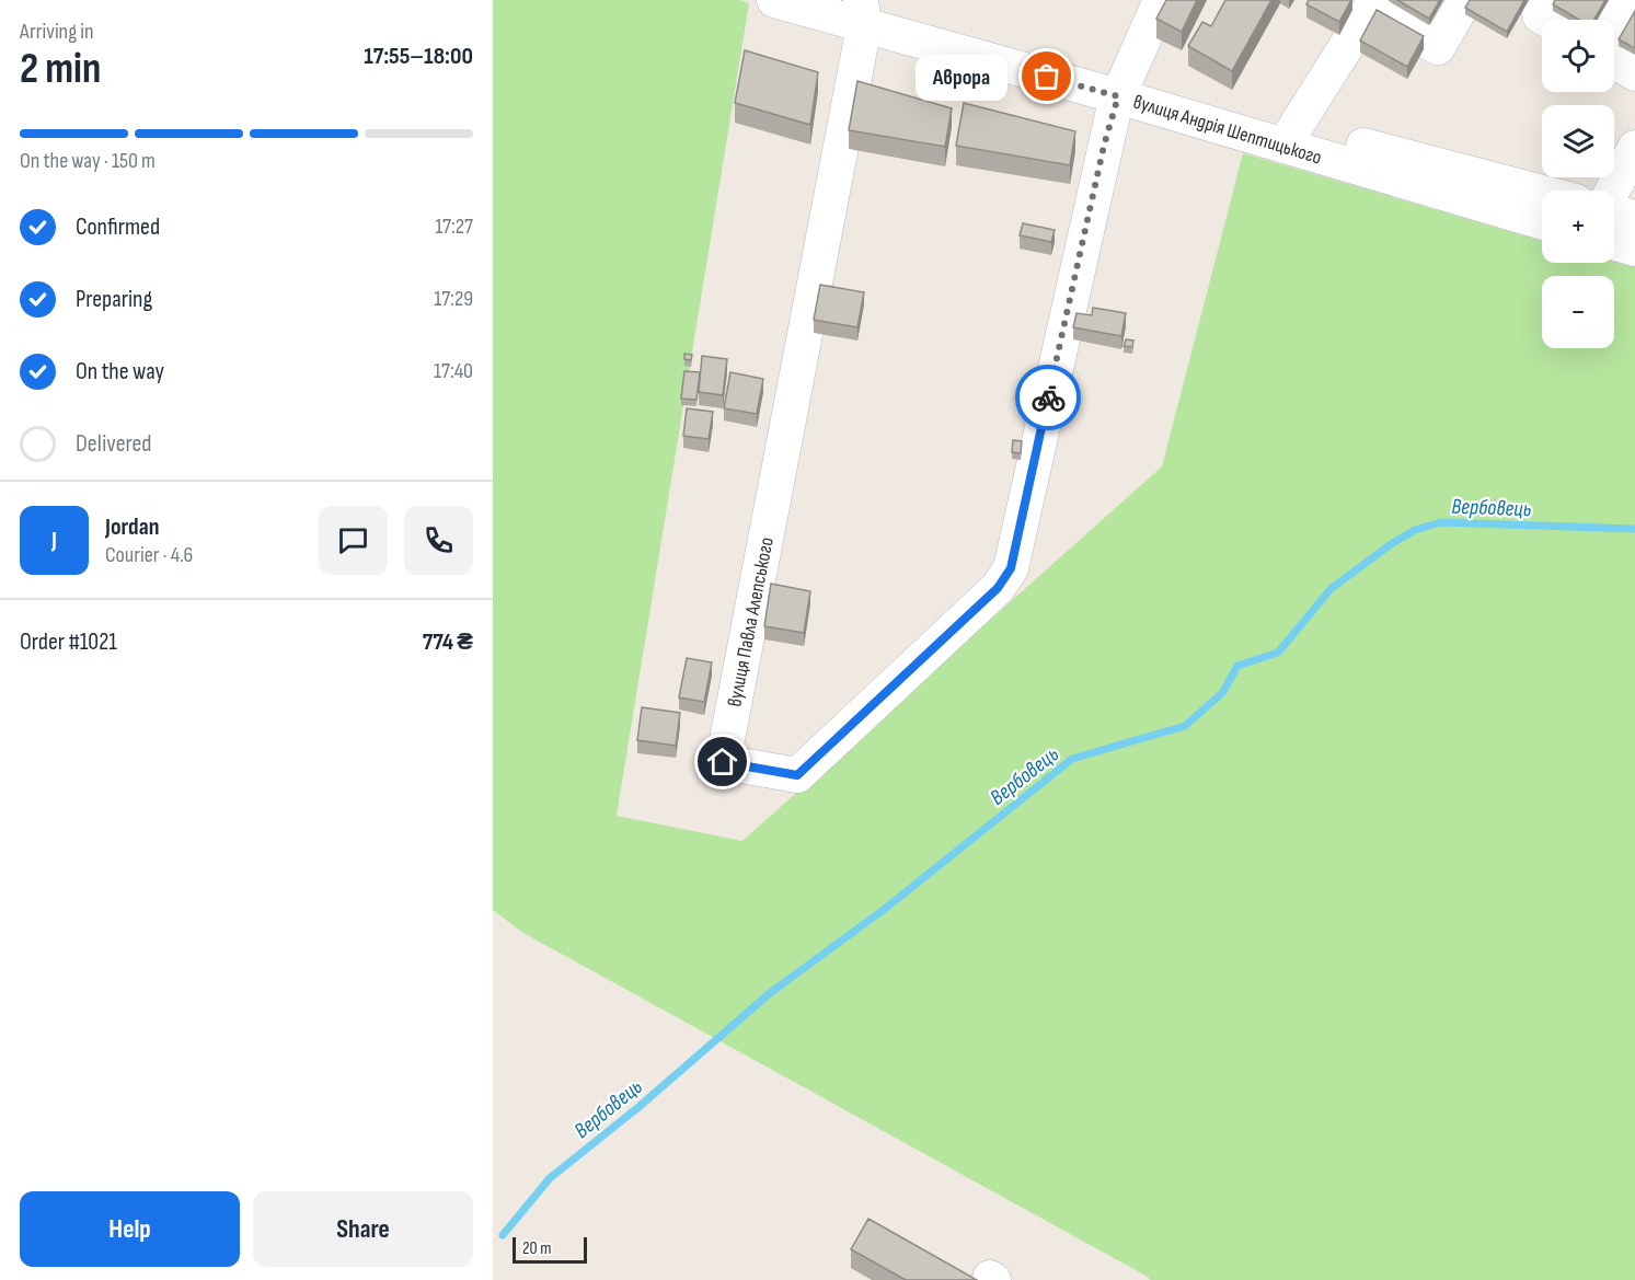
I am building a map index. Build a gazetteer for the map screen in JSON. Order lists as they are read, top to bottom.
{
  "streets": {
    "street": ["вулиця Андрія Шептицького", "вулиця Павла Алепського"]
  },
  "crossings": [
    ["вулиця Андрія Шептицького", "вулиця Павла Алепського"]
  ],
  "water": ["Вербовець"],
  "places": ["Аврора"],
  "scale_bar": "20 m",
  "page": {
    "heading": ["2 min", "Arriving in", "17:55–18:00"],
    "panel": [
      "Jordan",
      "Courier · 4.6",
      "Order #1021",
      "774 ₴"
    ],
    "map_buttons": ["+", "−"],
    "bubble": "Аврора",
    "bar": "On the way · 150 m",
    "list": [
      ["Confirmed", "17:27"],
      ["Preparing", "17:29"],
      ["On the way", "17:40"],
      "Delivered"
    ],
    "round": "J",
    "buttons": ["Help", "Share"],
    "scale": "20 m"
  }
}
